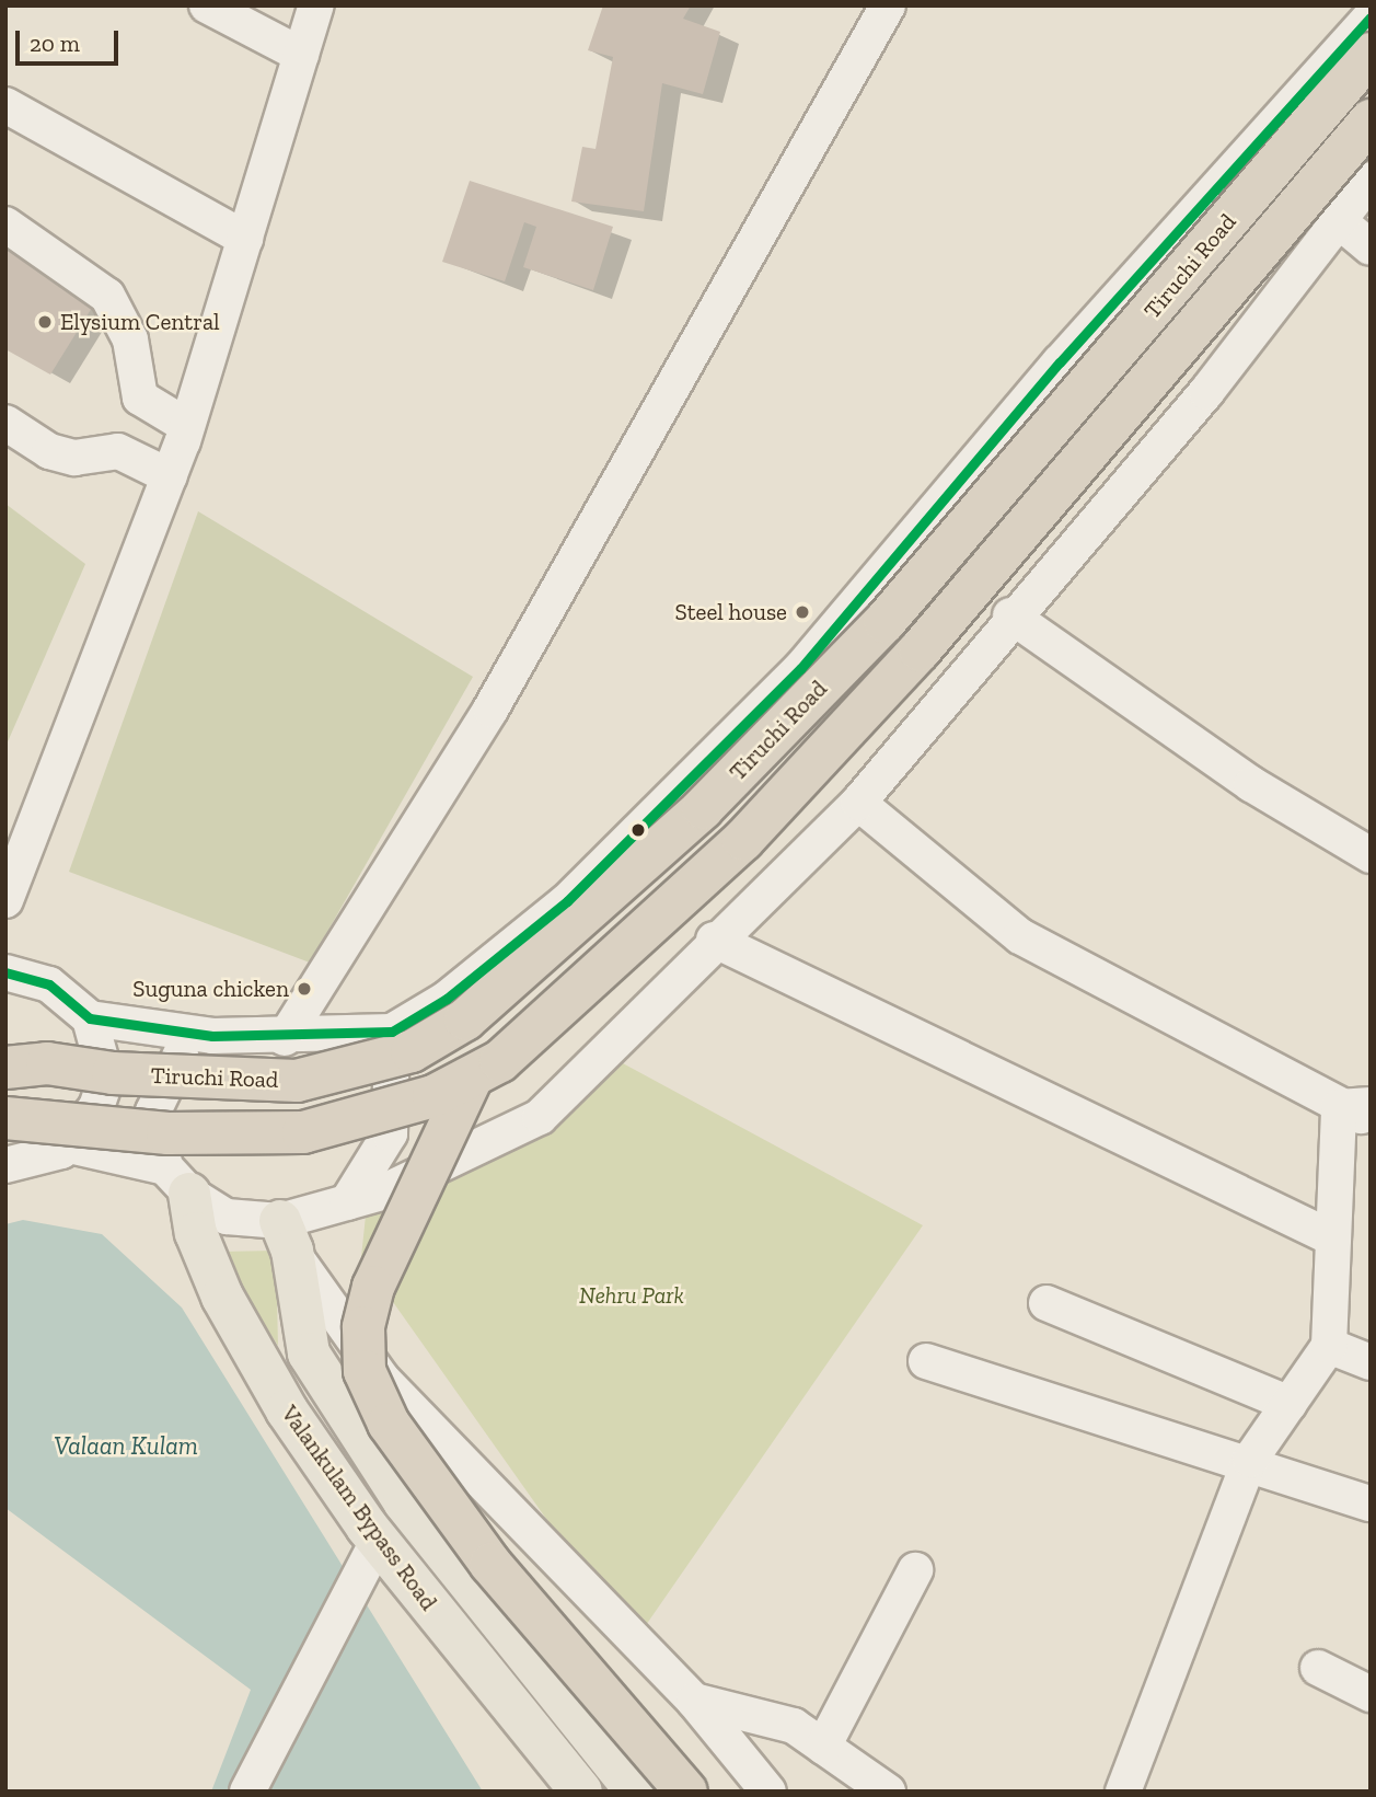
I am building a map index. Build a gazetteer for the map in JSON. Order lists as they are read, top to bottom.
{
  "streets": {
    "highway": ["Tiruchi Road"],
    "main road": ["Valankulam Bypass Road"]
  },
  "water": ["Valaan Kulam"],
  "parks": ["Nehru Park"],
  "places": ["Elysium Central", "Steel house", "Suguna chicken"],
  "scale_bar": "20 m"
}
